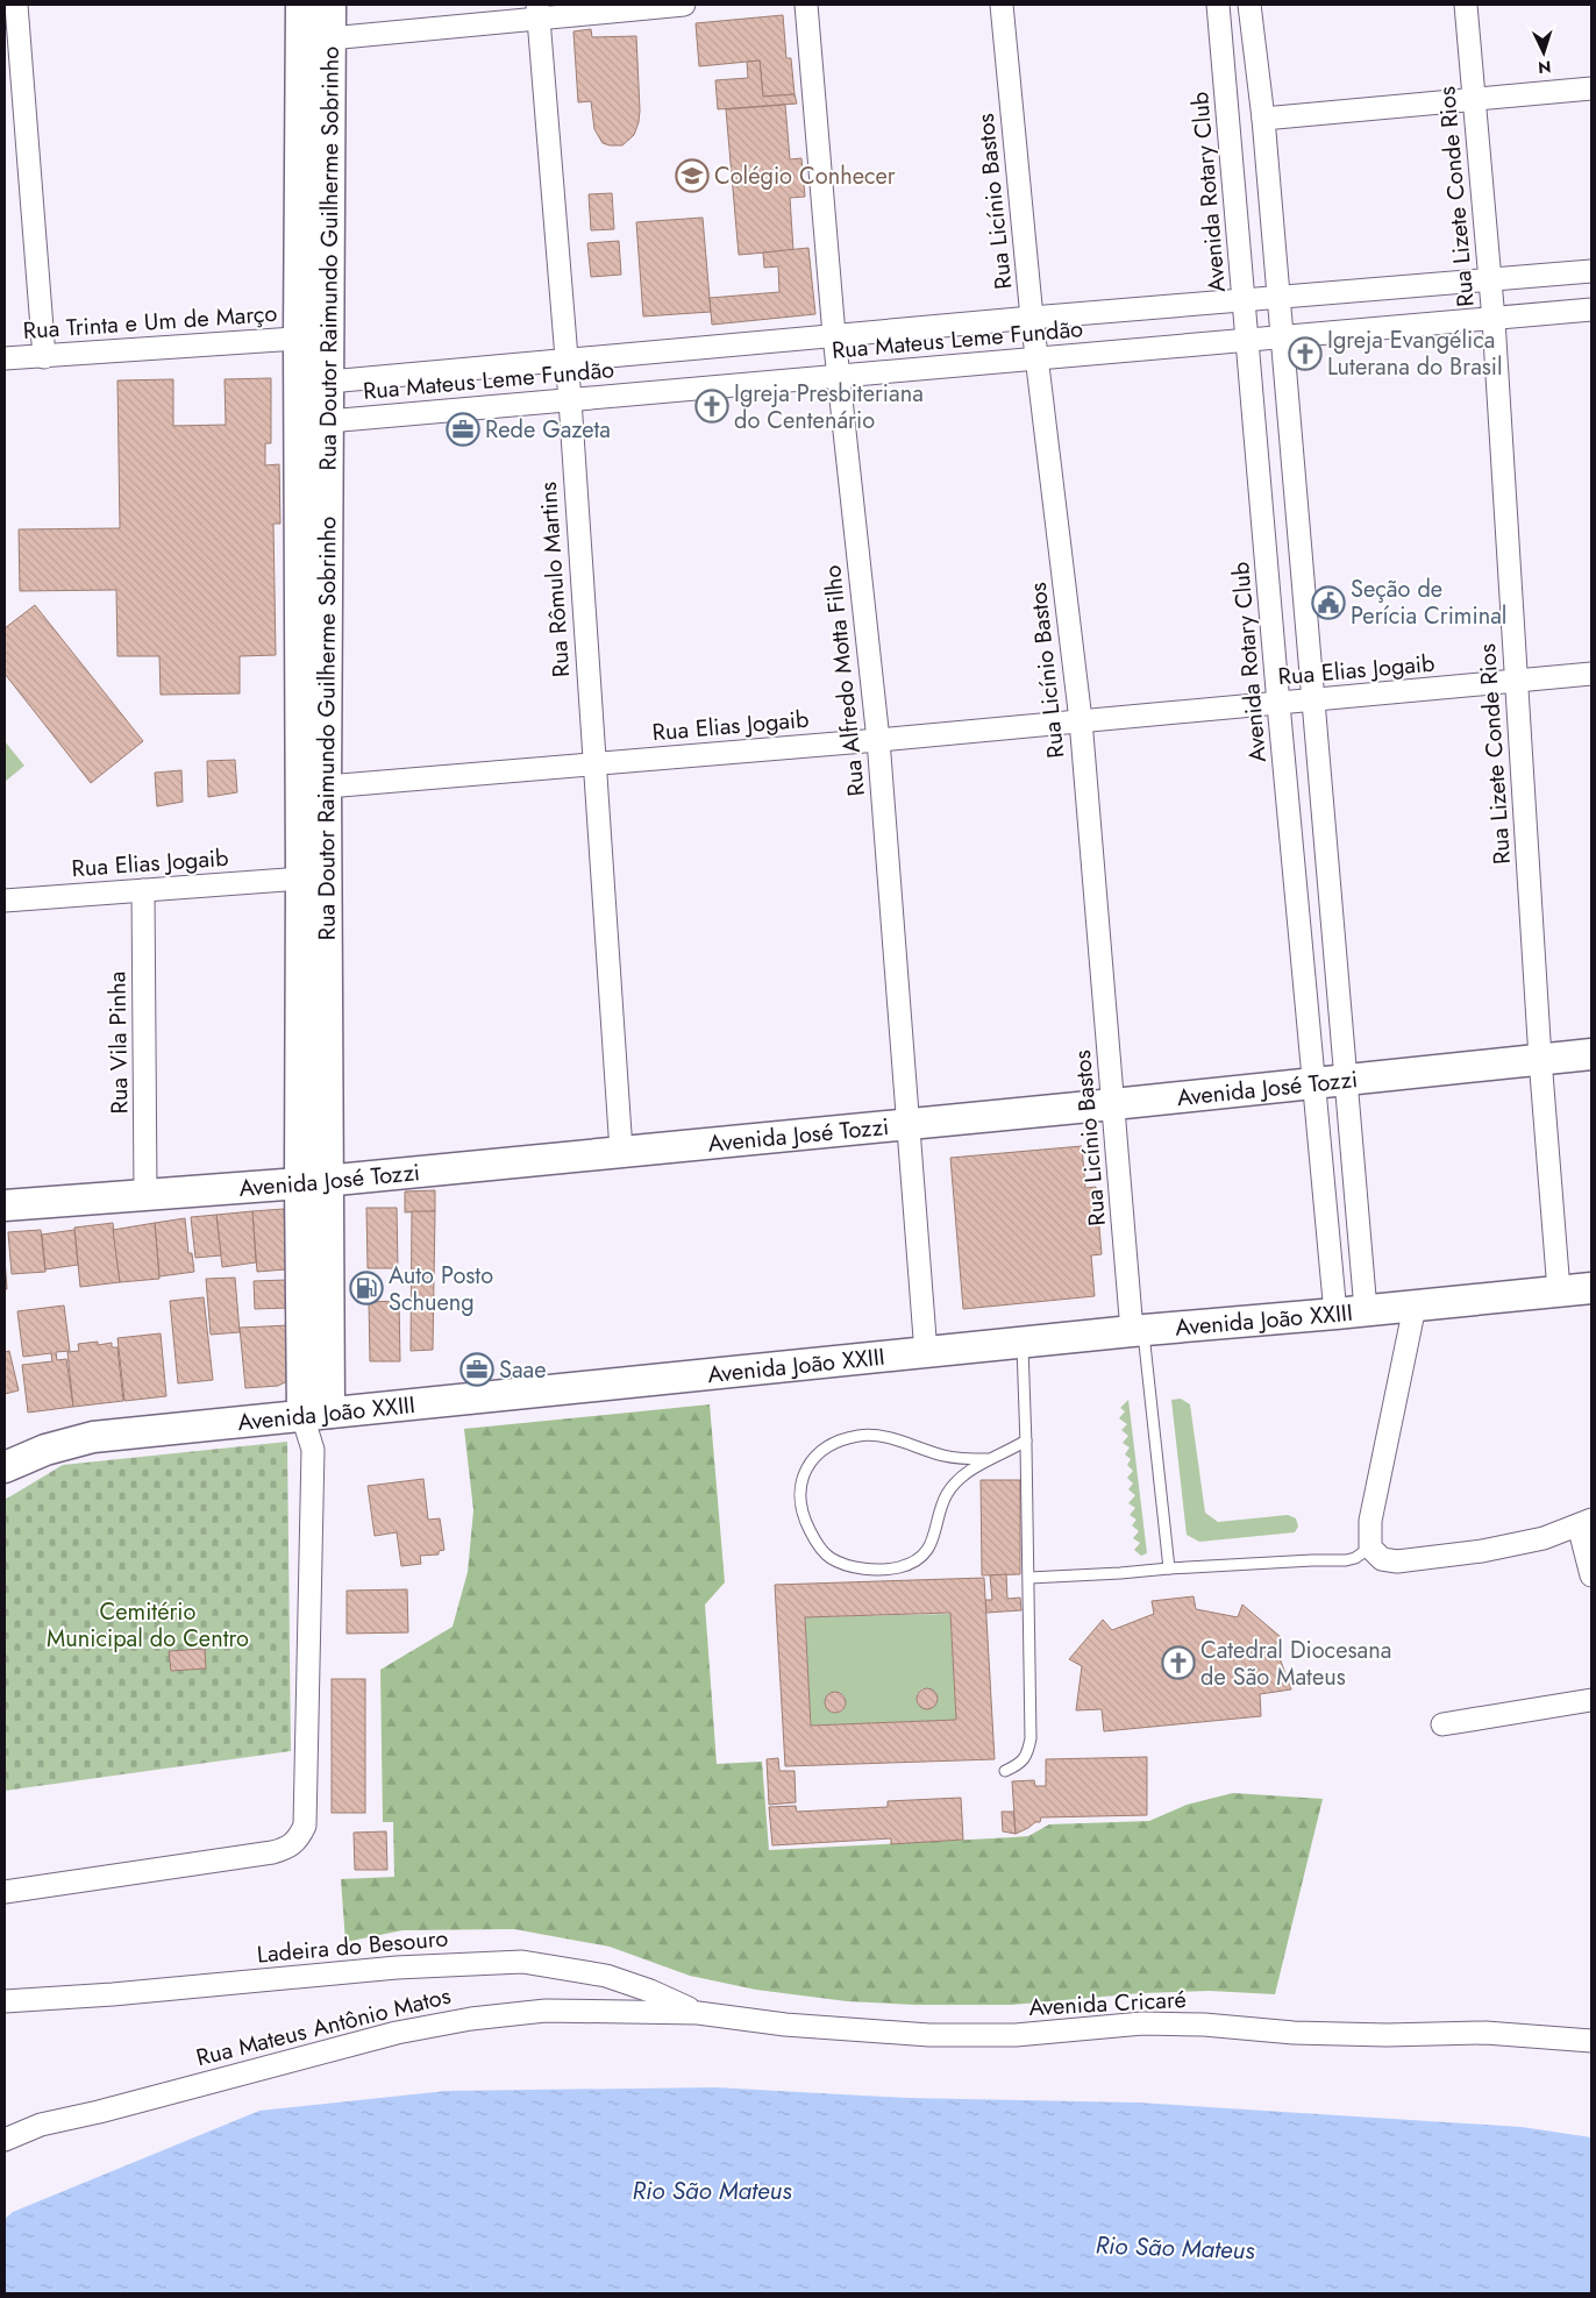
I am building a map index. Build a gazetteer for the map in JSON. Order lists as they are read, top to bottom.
{
  "streets": {
    "street": [
      "Avenida Rotary Club",
      "Rua Lizete Conde Rios",
      "Rua Licínio Bastos",
      "Rua Doutor Raimundo Guilherme Sobrinho",
      "Rua Trinta e Um de Março",
      "Rua Mateus Leme Fundão",
      "Rua Rômulo Martins",
      "Rua Elias Jogaib",
      "Rua Alfredo Motta Filho",
      "Rua Vila Pinha",
      "Avenida José Tozzi",
      "Avenida João XXIII",
      "Ladeira do Besouro",
      "Avenida Cricaré",
      "Rua Mateus Antônio Matos"
    ]
  },
  "crossings": [
    ["Avenida Rotary Club", "Rua Mateus Leme Fundão"],
    ["Avenida Rotary Club", "Rua Elias Jogaib"],
    ["Avenida Rotary Club", "Avenida José Tozzi"],
    ["Avenida Rotary Club", "Avenida João XXIII"],
    ["Rua Lizete Conde Rios", "Rua Mateus Leme Fundão"],
    ["Rua Lizete Conde Rios", "Rua Elias Jogaib"],
    ["Rua Lizete Conde Rios", "Avenida José Tozzi"],
    ["Rua Lizete Conde Rios", "Avenida João XXIII"],
    ["Rua Licínio Bastos", "Rua Mateus Leme Fundão"],
    ["Rua Licínio Bastos", "Rua Elias Jogaib"],
    ["Rua Licínio Bastos", "Avenida José Tozzi"],
    ["Rua Licínio Bastos", "Avenida João XXIII"],
    ["Rua Doutor Raimundo Guilherme Sobrinho", "Rua Trinta e Um de Março"],
    ["Rua Doutor Raimundo Guilherme Sobrinho", "Rua Mateus Leme Fundão"],
    ["Rua Doutor Raimundo Guilherme Sobrinho", "Rua Elias Jogaib"],
    ["Rua Doutor Raimundo Guilherme Sobrinho", "Avenida José Tozzi"],
    ["Rua Doutor Raimundo Guilherme Sobrinho", "Avenida João XXIII"],
    ["Rua Mateus Leme Fundão", "Rua Rômulo Martins"],
    ["Rua Mateus Leme Fundão", "Rua Alfredo Motta Filho"],
    ["Rua Rômulo Martins", "Rua Elias Jogaib"],
    ["Rua Rômulo Martins", "Avenida José Tozzi"],
    ["Rua Elias Jogaib", "Rua Alfredo Motta Filho"],
    ["Rua Elias Jogaib", "Rua Vila Pinha"],
    ["Rua Alfredo Motta Filho", "Avenida José Tozzi"],
    ["Rua Alfredo Motta Filho", "Avenida João XXIII"],
    ["Rua Vila Pinha", "Avenida José Tozzi"],
    ["Ladeira do Besouro", "Avenida Cricaré"],
    ["Ladeira do Besouro", "Rua Mateus Antônio Matos"],
    ["Avenida Cricaré", "Rua Mateus Antônio Matos"]
  ],
  "water": ["Rio São Mateus"],
  "parks": ["Cemitério Municipal do Centro"],
  "places": {
    "school or university": ["Colégio Conhecer"],
    "church": ["Igreja Evangélica Luterana do Brasil", "Igreja Presbiteriana do Centenário", "Catedral Diocesana de São Mateus"],
    "office": ["Rede Gazeta", "Saae"],
    "public building": ["Seção de Perícia Criminal"],
    "fuel station": ["Auto Posto Schueng"]
  },
  "north": "bottom"
}
